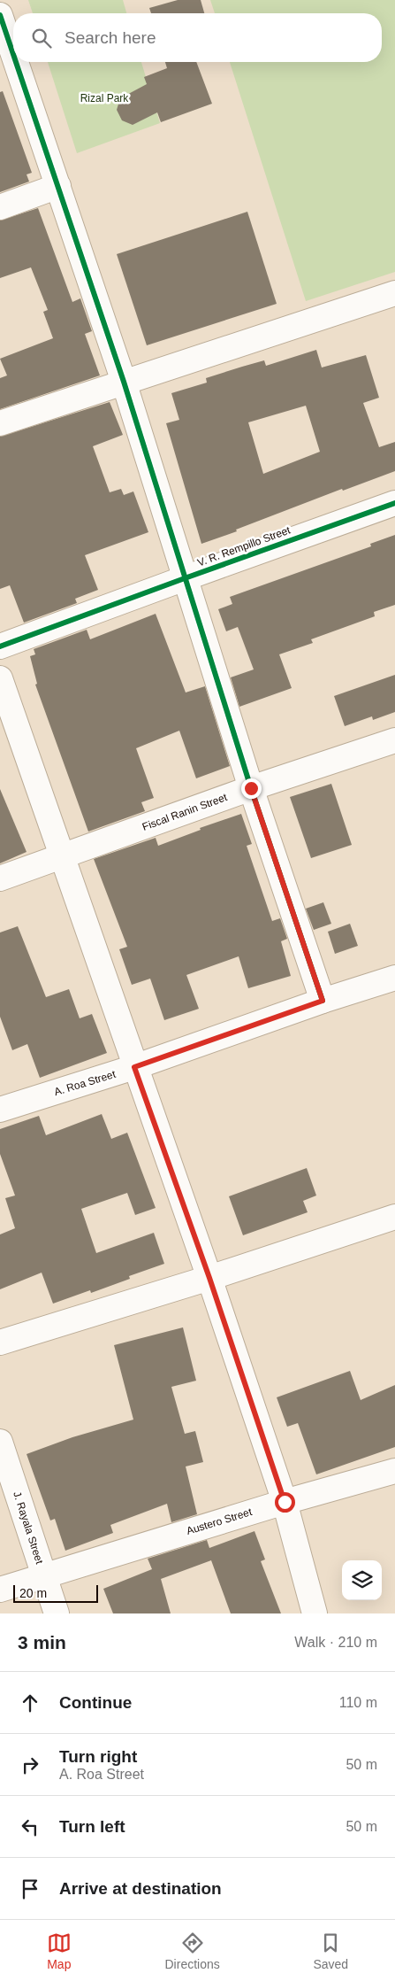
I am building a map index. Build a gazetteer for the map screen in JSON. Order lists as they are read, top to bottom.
{
  "streets": {
    "street": [
      "V. R. Rempillo Street",
      "Fiscal Ranin Street",
      "A. Roa Street",
      "Austero Street",
      "J. Rayala Street"
    ]
  },
  "crossings": [
    ["Austero Street", "J. Rayala Street"]
  ],
  "parks": ["Rizal Park"],
  "scale_bar": "20 m",
  "page": {
    "search": "Search here",
    "scale": "20 m",
    "heading": ["3 min", "Walk · 210 m"],
    "list": [
      ["Continue", "110 m"],
      ["Turn right", "A. Roa Street", "50 m"],
      ["Turn left", "50 m"],
      "Arrive at destination"
    ],
    "nav": ["Map", "Directions", "Saved"]
  }
}
